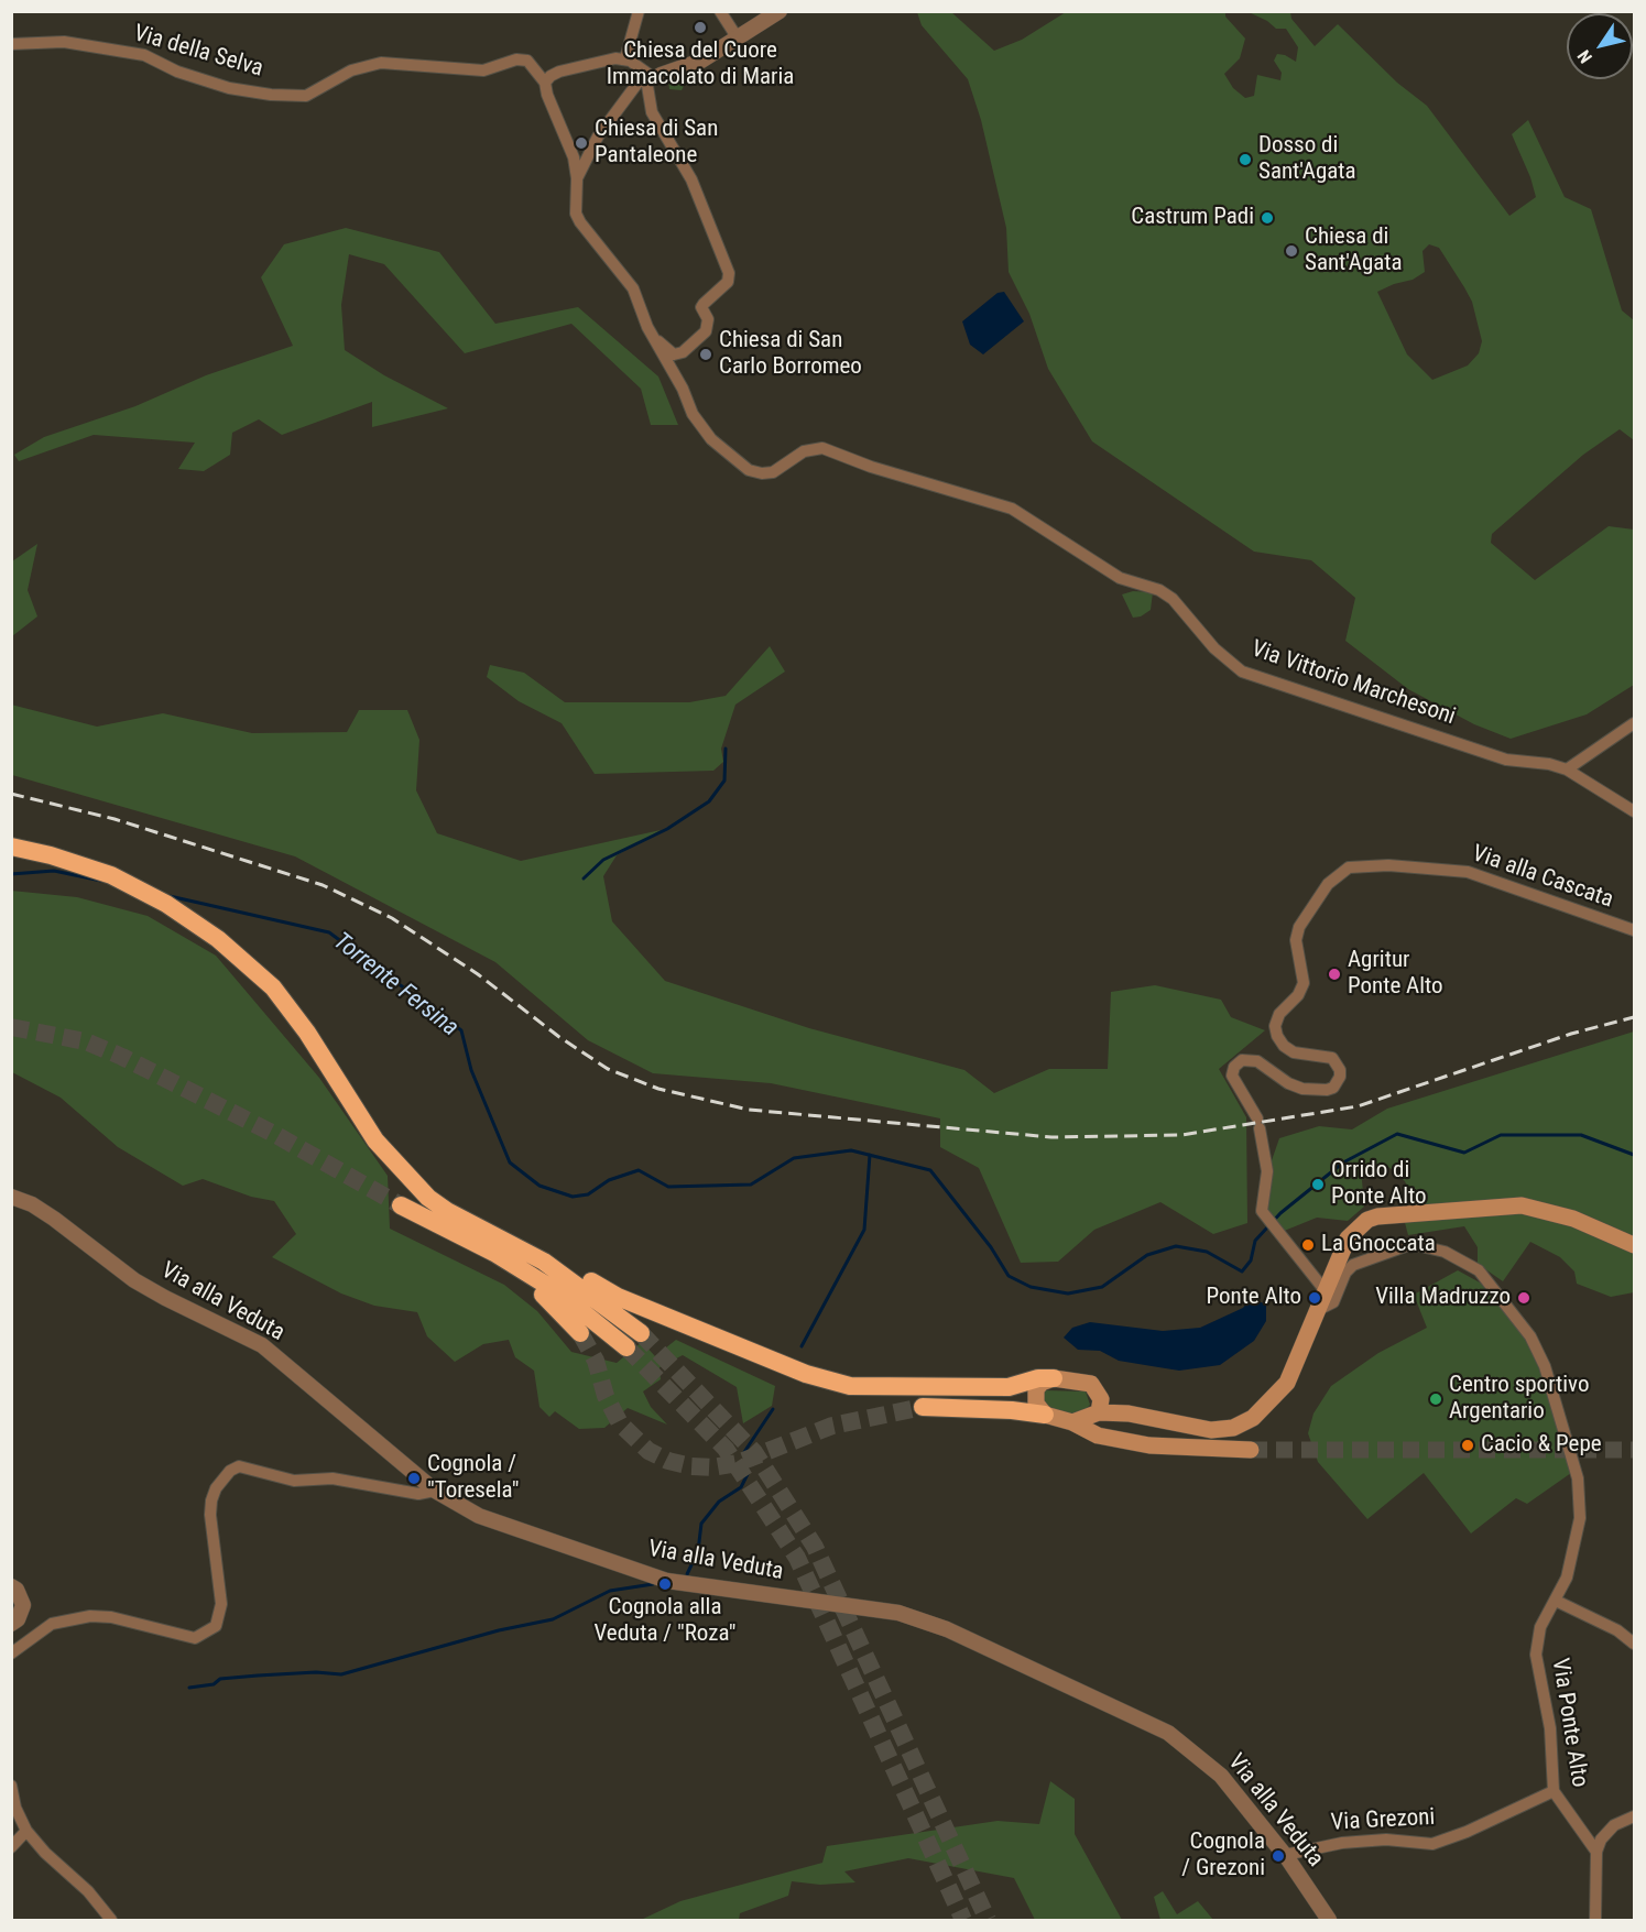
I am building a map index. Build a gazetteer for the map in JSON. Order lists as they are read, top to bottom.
{
  "streets": {
    "street": [
      "Via della Selva",
      "Via Vittorio Marchesoni",
      "Via alla Cascata",
      "Via alla Veduta",
      "Via Ponte Alto",
      "Via Grezoni"
    ]
  },
  "crossings": [
    ["Via della Selva", "Via Vittorio Marchesoni"],
    ["Via alla Cascata", "Via Ponte Alto"],
    ["Via alla Veduta", "Via Grezoni"],
    ["Via Ponte Alto", "Via Grezoni"]
  ],
  "water": ["Torrente Fersina"],
  "places": [
    "Chiesa del Cuore Immacolato di Maria",
    "Chiesa di San Pantaleone",
    "Dosso di Sant'Agata",
    "Castrum Padi",
    "Chiesa di Sant'Agata",
    "Chiesa di San Carlo Borromeo",
    "Agritur Ponte Alto",
    "Orrido di Ponte Alto",
    "La Gnoccata",
    "Ponte Alto",
    "Villa Madruzzo",
    "Centro sportivo Argentario",
    "Cacio & Pepe",
    "Cognola / \"Toresela\"",
    "Cognola alla Veduta / \"Roza\"",
    "Cognola / Grezoni"
  ],
  "north": "bottom left"
}
